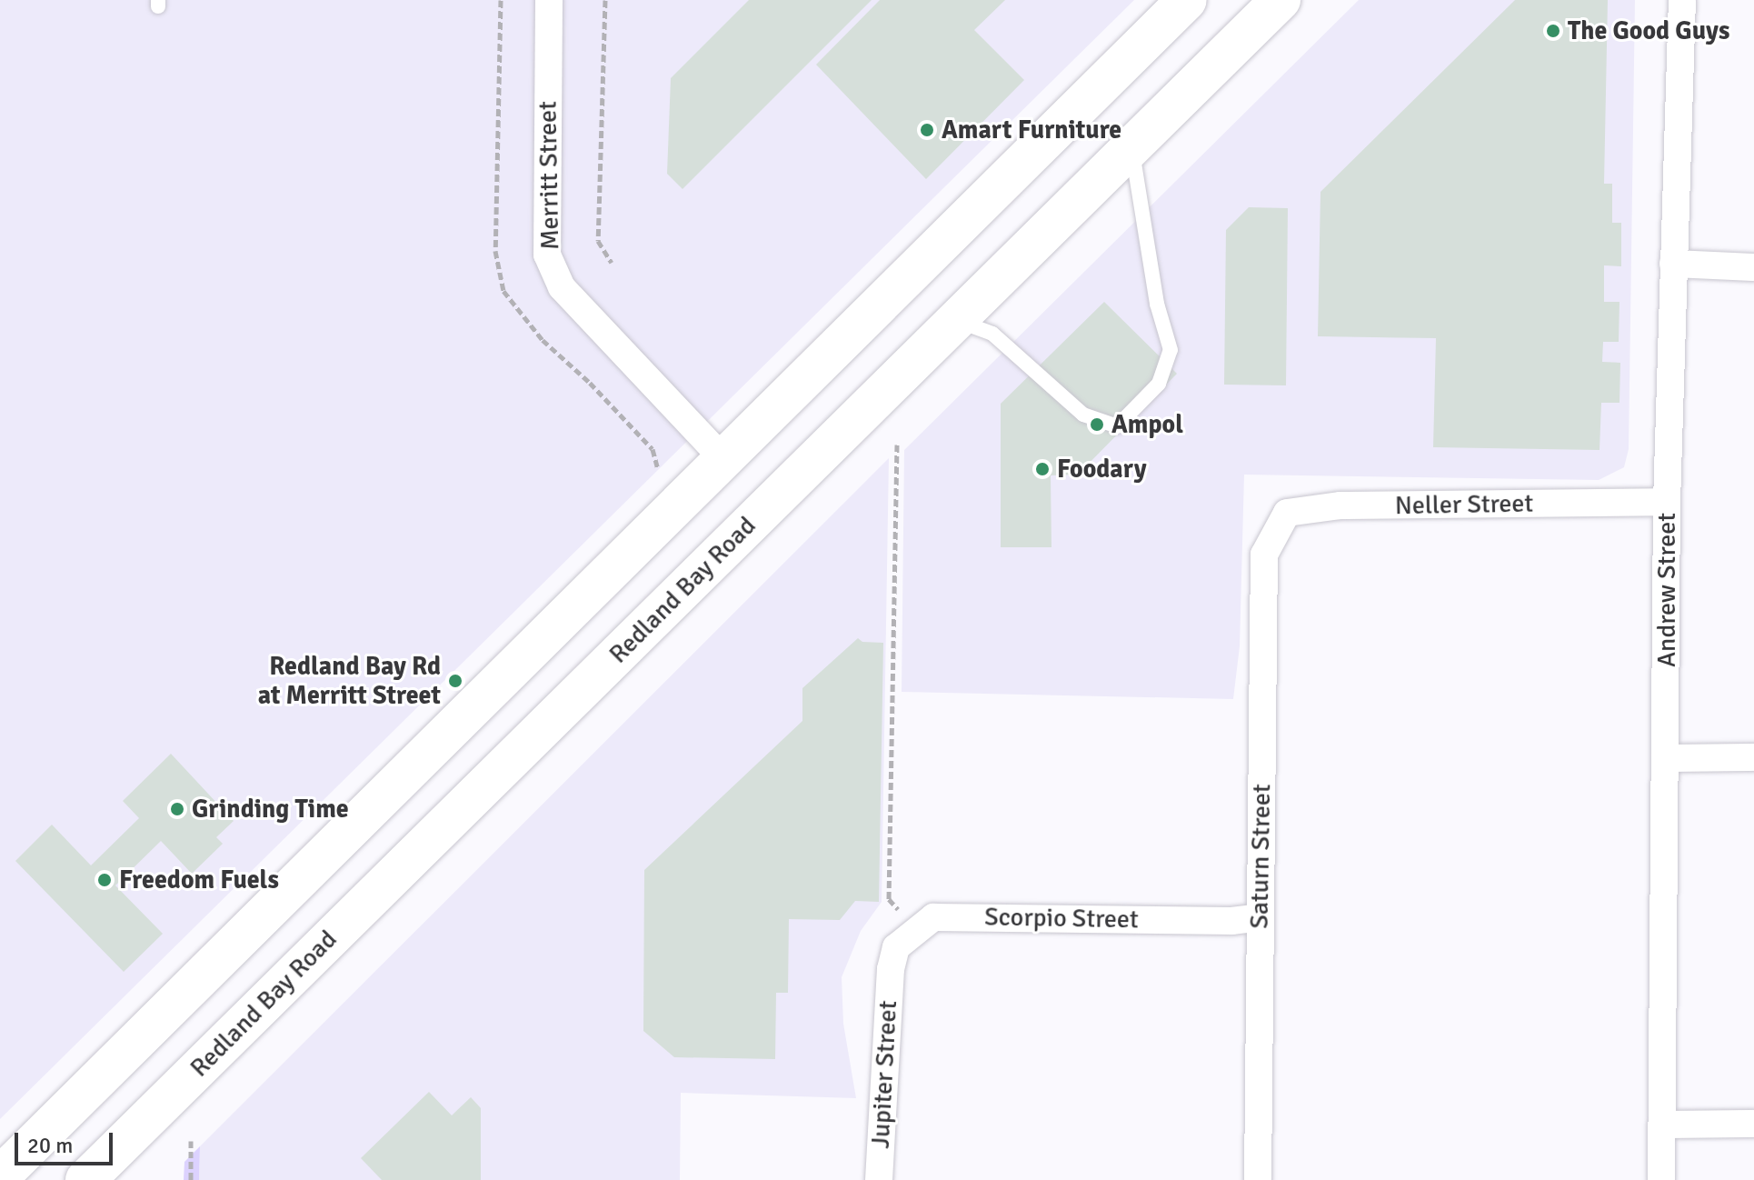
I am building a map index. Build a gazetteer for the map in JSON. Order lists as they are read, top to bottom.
{
  "streets": {
    "main road": ["Redland Bay Road"],
    "street": [
      "Merritt Street",
      "Neller Street",
      "Andrew Street",
      "Saturn Street",
      "Scorpio Street",
      "Jupiter Street"
    ]
  },
  "crossings": [
    ["Neller Street", "Andrew Street"],
    ["Neller Street", "Saturn Street"],
    ["Saturn Street", "Scorpio Street"],
    ["Scorpio Street", "Jupiter Street"]
  ],
  "places": [
    "The Good Guys",
    "Amart Furniture",
    "Ampol",
    "Foodary",
    "Redland Bay Rd at Merritt Street",
    "Grinding Time",
    "Freedom Fuels"
  ],
  "scale_bar": "20 m"
}
